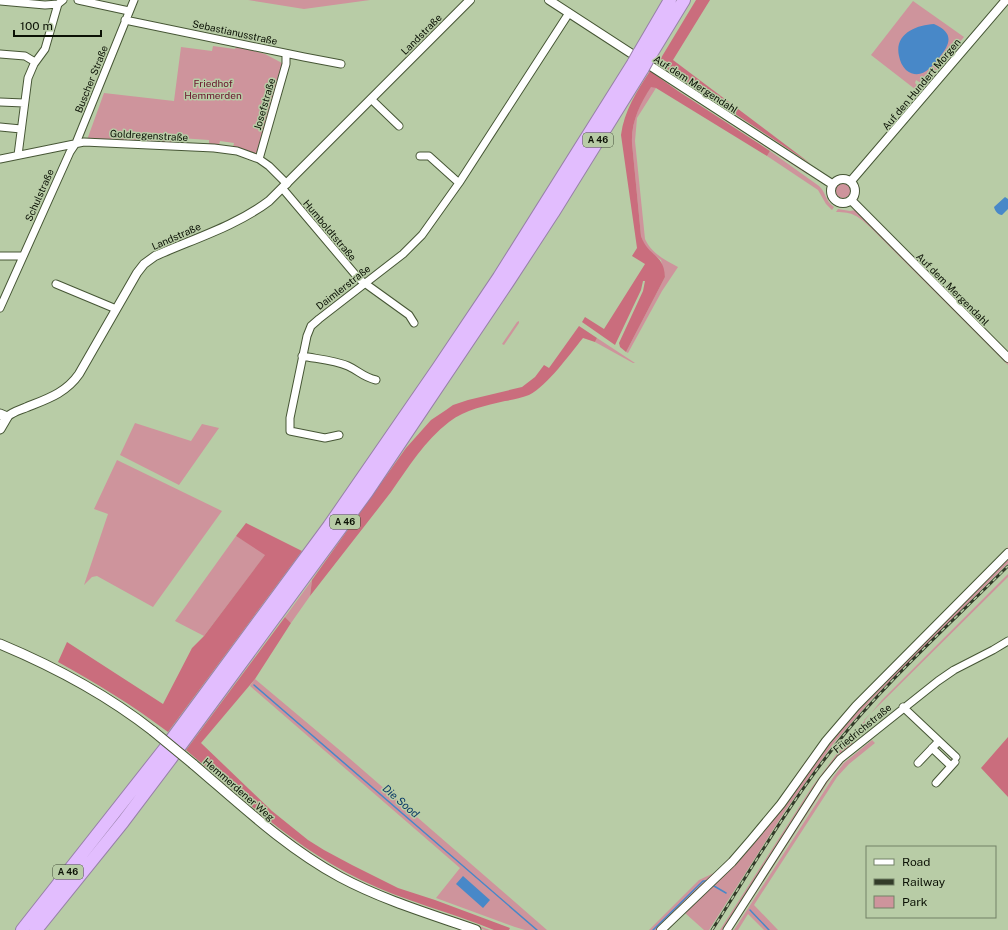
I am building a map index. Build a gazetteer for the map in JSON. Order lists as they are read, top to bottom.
{
  "streets": {
    "highway": ["A 46"],
    "main road": ["Landstraße", "Hemmerdener Weg"],
    "street": [
      "Sebastianusstraße",
      "Buscher Straße",
      "Auf dem Mergendahl",
      "Auf den Hundert Morgen",
      "Josefstraße",
      "Goldregenstraße",
      "Schulstraße",
      "Humboldtstraße",
      "Daimlerstraße",
      "Friedrichstraße"
    ]
  },
  "crossings": [
    ["Sebastianusstraße", "Buscher Straße"],
    ["Sebastianusstraße", "Josefstraße"],
    ["Landstraße", "Goldregenstraße"],
    ["Landstraße", "Humboldtstraße"],
    ["Buscher Straße", "Goldregenstraße"],
    ["Buscher Straße", "Schulstraße"],
    ["Auf dem Mergendahl", "Auf den Hundert Morgen"],
    ["Auf dem Mergendahl", "Daimlerstraße"],
    ["Josefstraße", "Goldregenstraße"],
    ["Goldregenstraße", "Schulstraße"],
    ["Goldregenstraße", "Humboldtstraße"],
    ["Humboldtstraße", "Daimlerstraße"]
  ],
  "water": ["Die Sood"],
  "parks": ["Friedhof Hemmerden"],
  "legend": ["Road", "Railway", "Park"],
  "scale_bar": "100 m"
}
